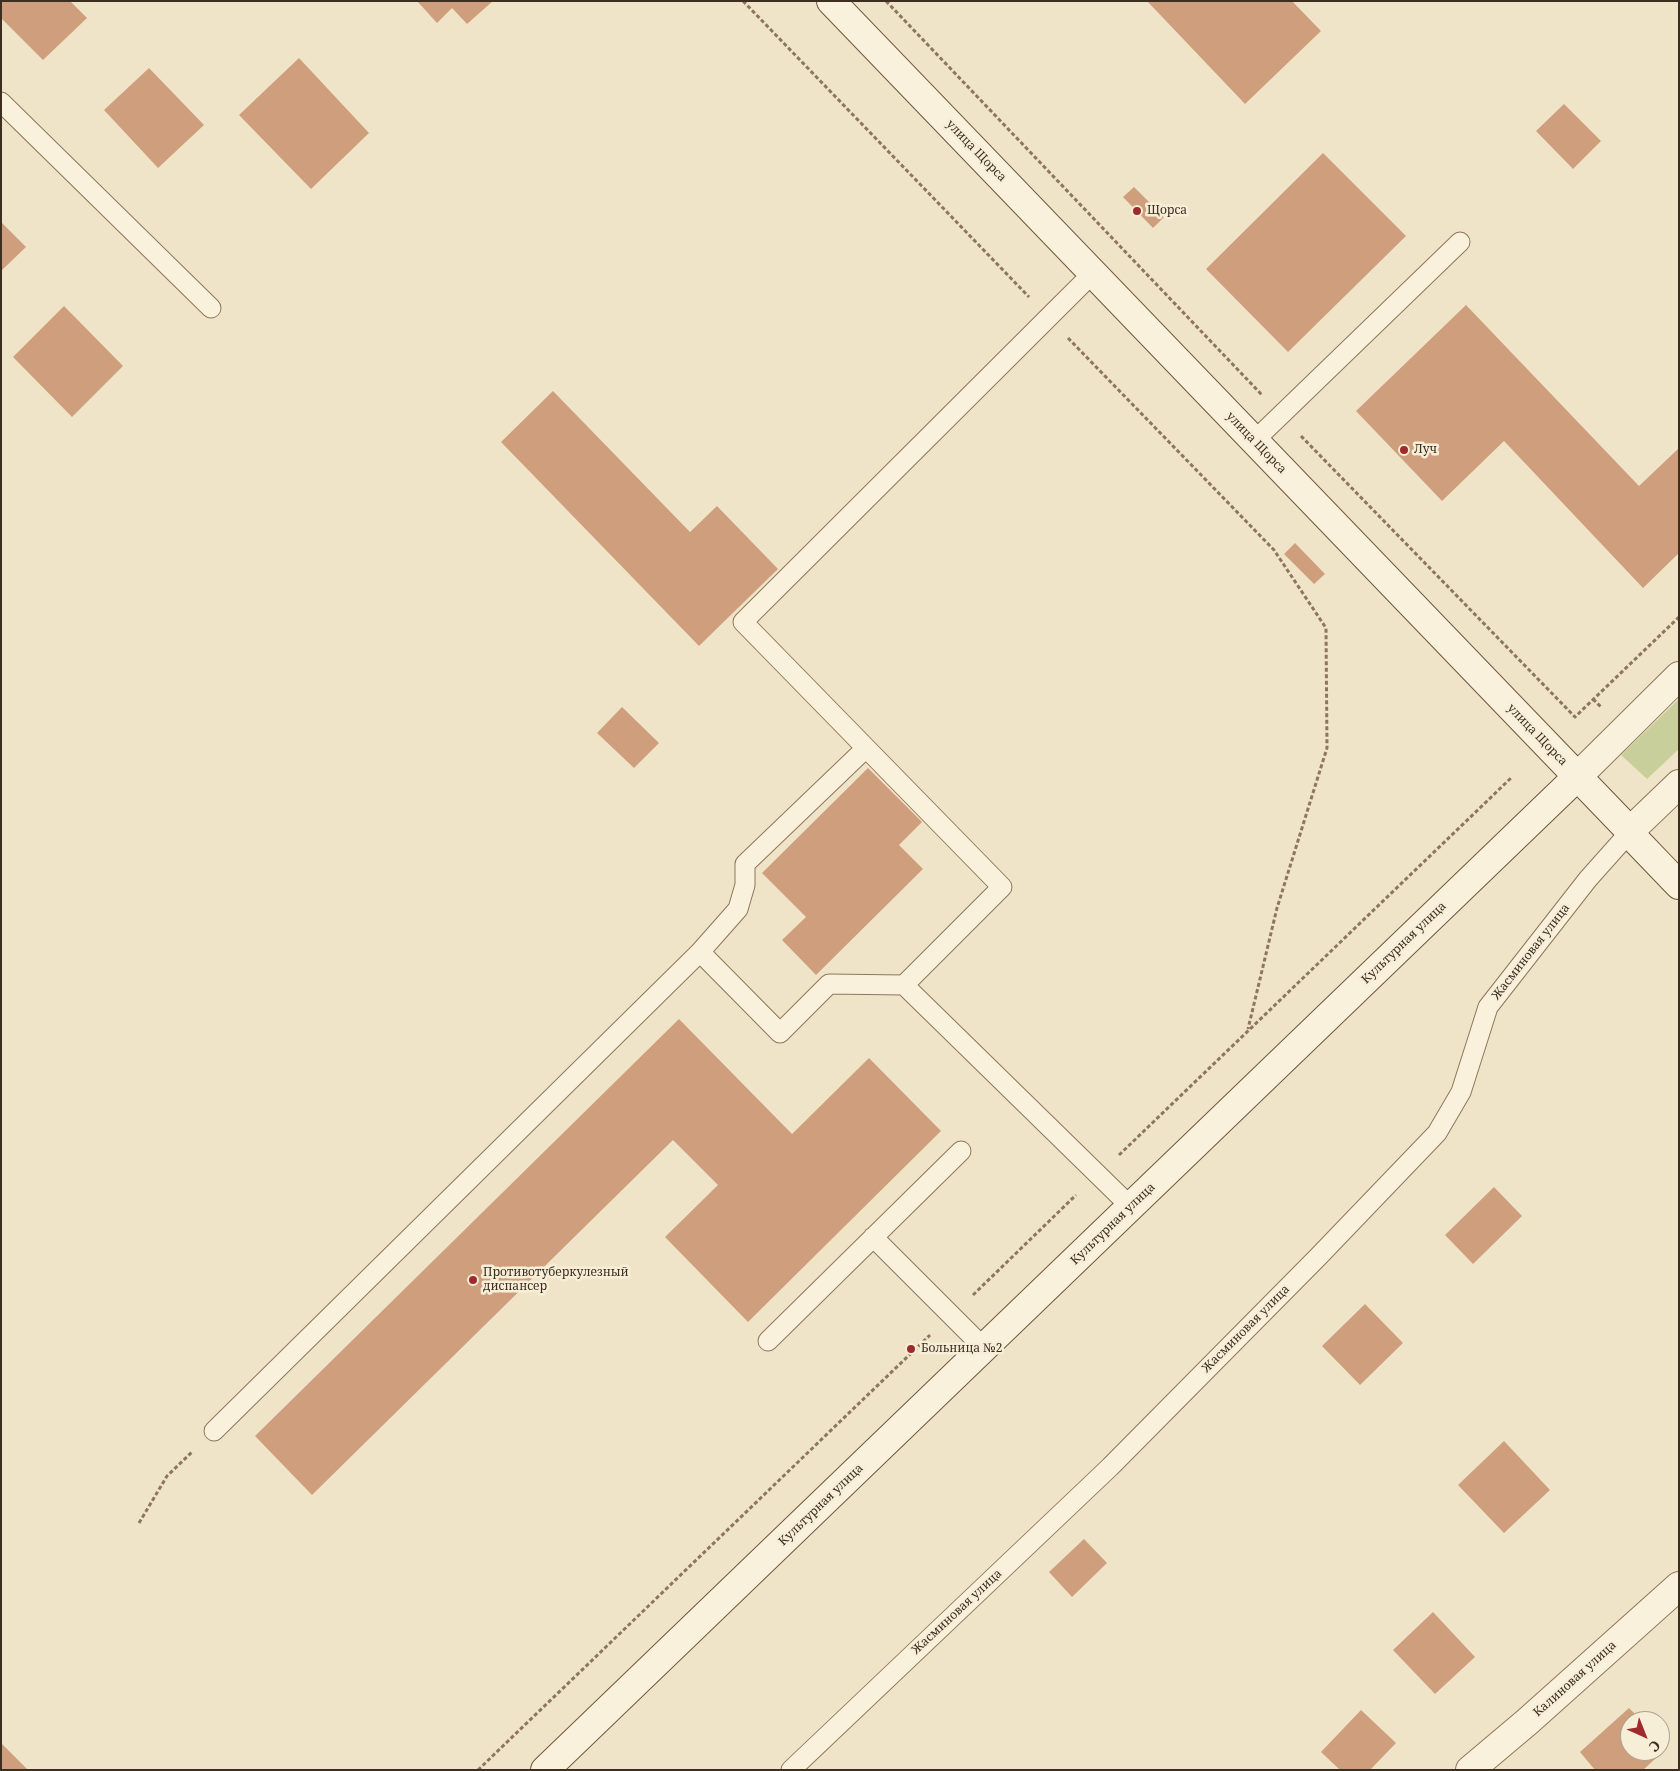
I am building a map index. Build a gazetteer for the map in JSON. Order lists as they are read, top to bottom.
{
  "streets": {
    "street": ["улица Щорса", "Культурная улица", "Калиновая улица"],
    "lane": ["Жасминовая улица"]
  },
  "crossings": [
    ["улица Щорса", "Культурная улица"],
    ["улица Щорса", "Жасминовая улица"]
  ],
  "places": [
    "Щорса",
    "Луч",
    "Противотуберкулезный диспансер",
    "Больница №2"
  ],
  "north": "bottom right"
}
